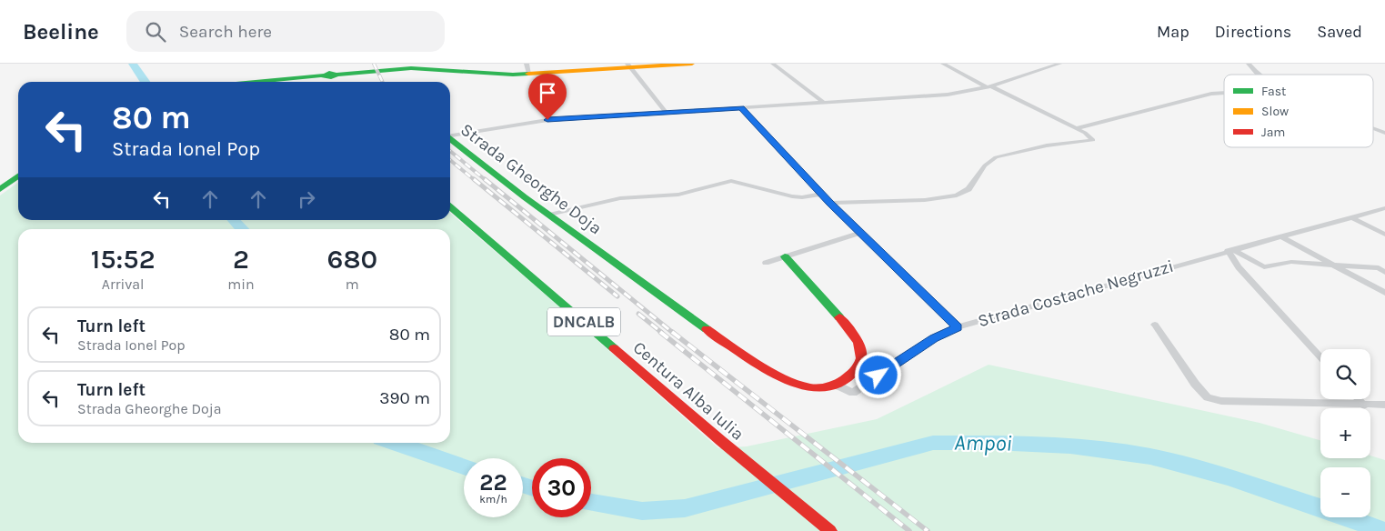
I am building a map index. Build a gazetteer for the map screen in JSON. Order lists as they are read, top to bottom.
{
  "streets": {
    "street": [
      "Strada Gheorghe Doja",
      "Strada Costache Negruzzi",
      "DNCALB",
      "Centura Alba Iulia"
    ]
  },
  "crossings": [
    ["Strada Gheorghe Doja", "Strada Costache Negruzzi"]
  ],
  "water": ["Ampoi"],
  "legend": ["Fast", "Slow", "Jam"],
  "page": {
    "header": "Beeline",
    "search": "Search here",
    "nav": ["Map", "Directions", "Saved"],
    "turn": ["80 m", "Strada Ionel Pop"],
    "eta": [
      "15:52",
      "Arrival",
      "2",
      "min",
      "680",
      "m"
    ],
    "list": [
      {
        "name": "Turn left",
        "note": "Strada Ionel Pop",
        "value": "80 m"
      },
      {
        "name": "Turn left",
        "note": "Strada Gheorghe Doja",
        "value": "390 m"
      }
    ],
    "map_buttons": ["+", "−"],
    "speed": "22 km/h",
    "limit": "30"
  }
}
